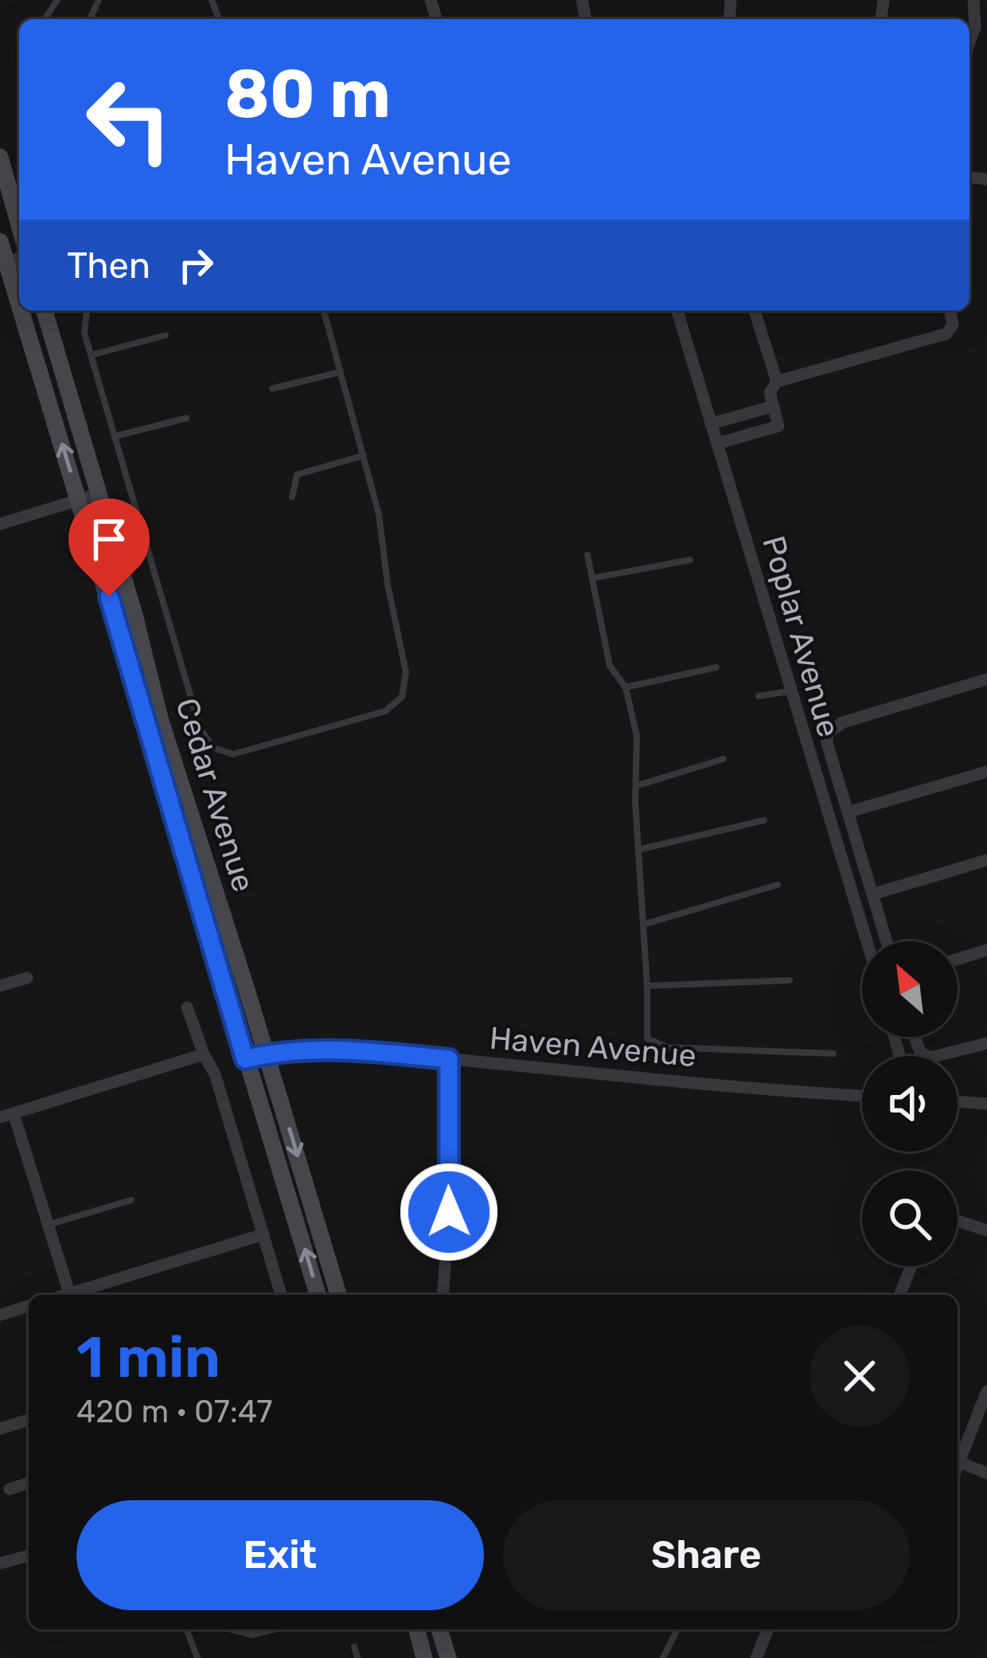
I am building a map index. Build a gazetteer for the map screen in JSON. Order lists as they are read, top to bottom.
{
  "streets": {
    "main road": ["Cedar Avenue"],
    "street": ["Poplar Avenue", "Haven Avenue"]
  },
  "crossings": [
    ["Cedar Avenue", "Haven Avenue"]
  ],
  "north": "top left",
  "page": {
    "turn": ["80 m", "Haven Avenue"],
    "then": "Then",
    "heading": ["1 min", "420 m · 07:47"],
    "buttons": ["Exit", "Share"]
  }
}
